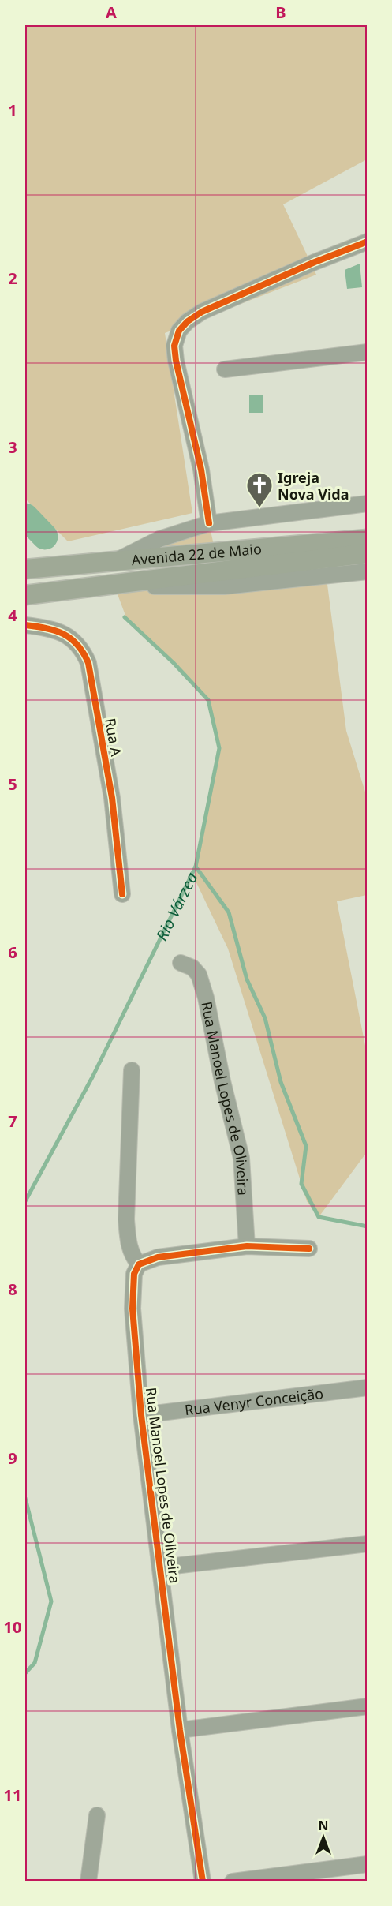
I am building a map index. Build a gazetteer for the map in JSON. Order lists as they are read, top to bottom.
{
  "streets": {
    "main road": ["Avenida 22 de Maio"],
    "street": ["Rua A", "Rua Manoel Lopes de Oliveira", "Rua Venyr Conceição"]
  },
  "crossings": [
    ["Rua Manoel Lopes de Oliveira", "Rua Venyr Conceição"]
  ],
  "water": ["Rio Várzea"],
  "places": {
    "church": ["Igreja Nova Vida"]
  },
  "north": "top",
  "grid": {
    "columns": ["A", "B"],
    "rows": [
      "1",
      "2",
      "3",
      "4",
      "5",
      "6",
      "7",
      "8",
      "9",
      "10",
      "11"
    ]
  }
}
